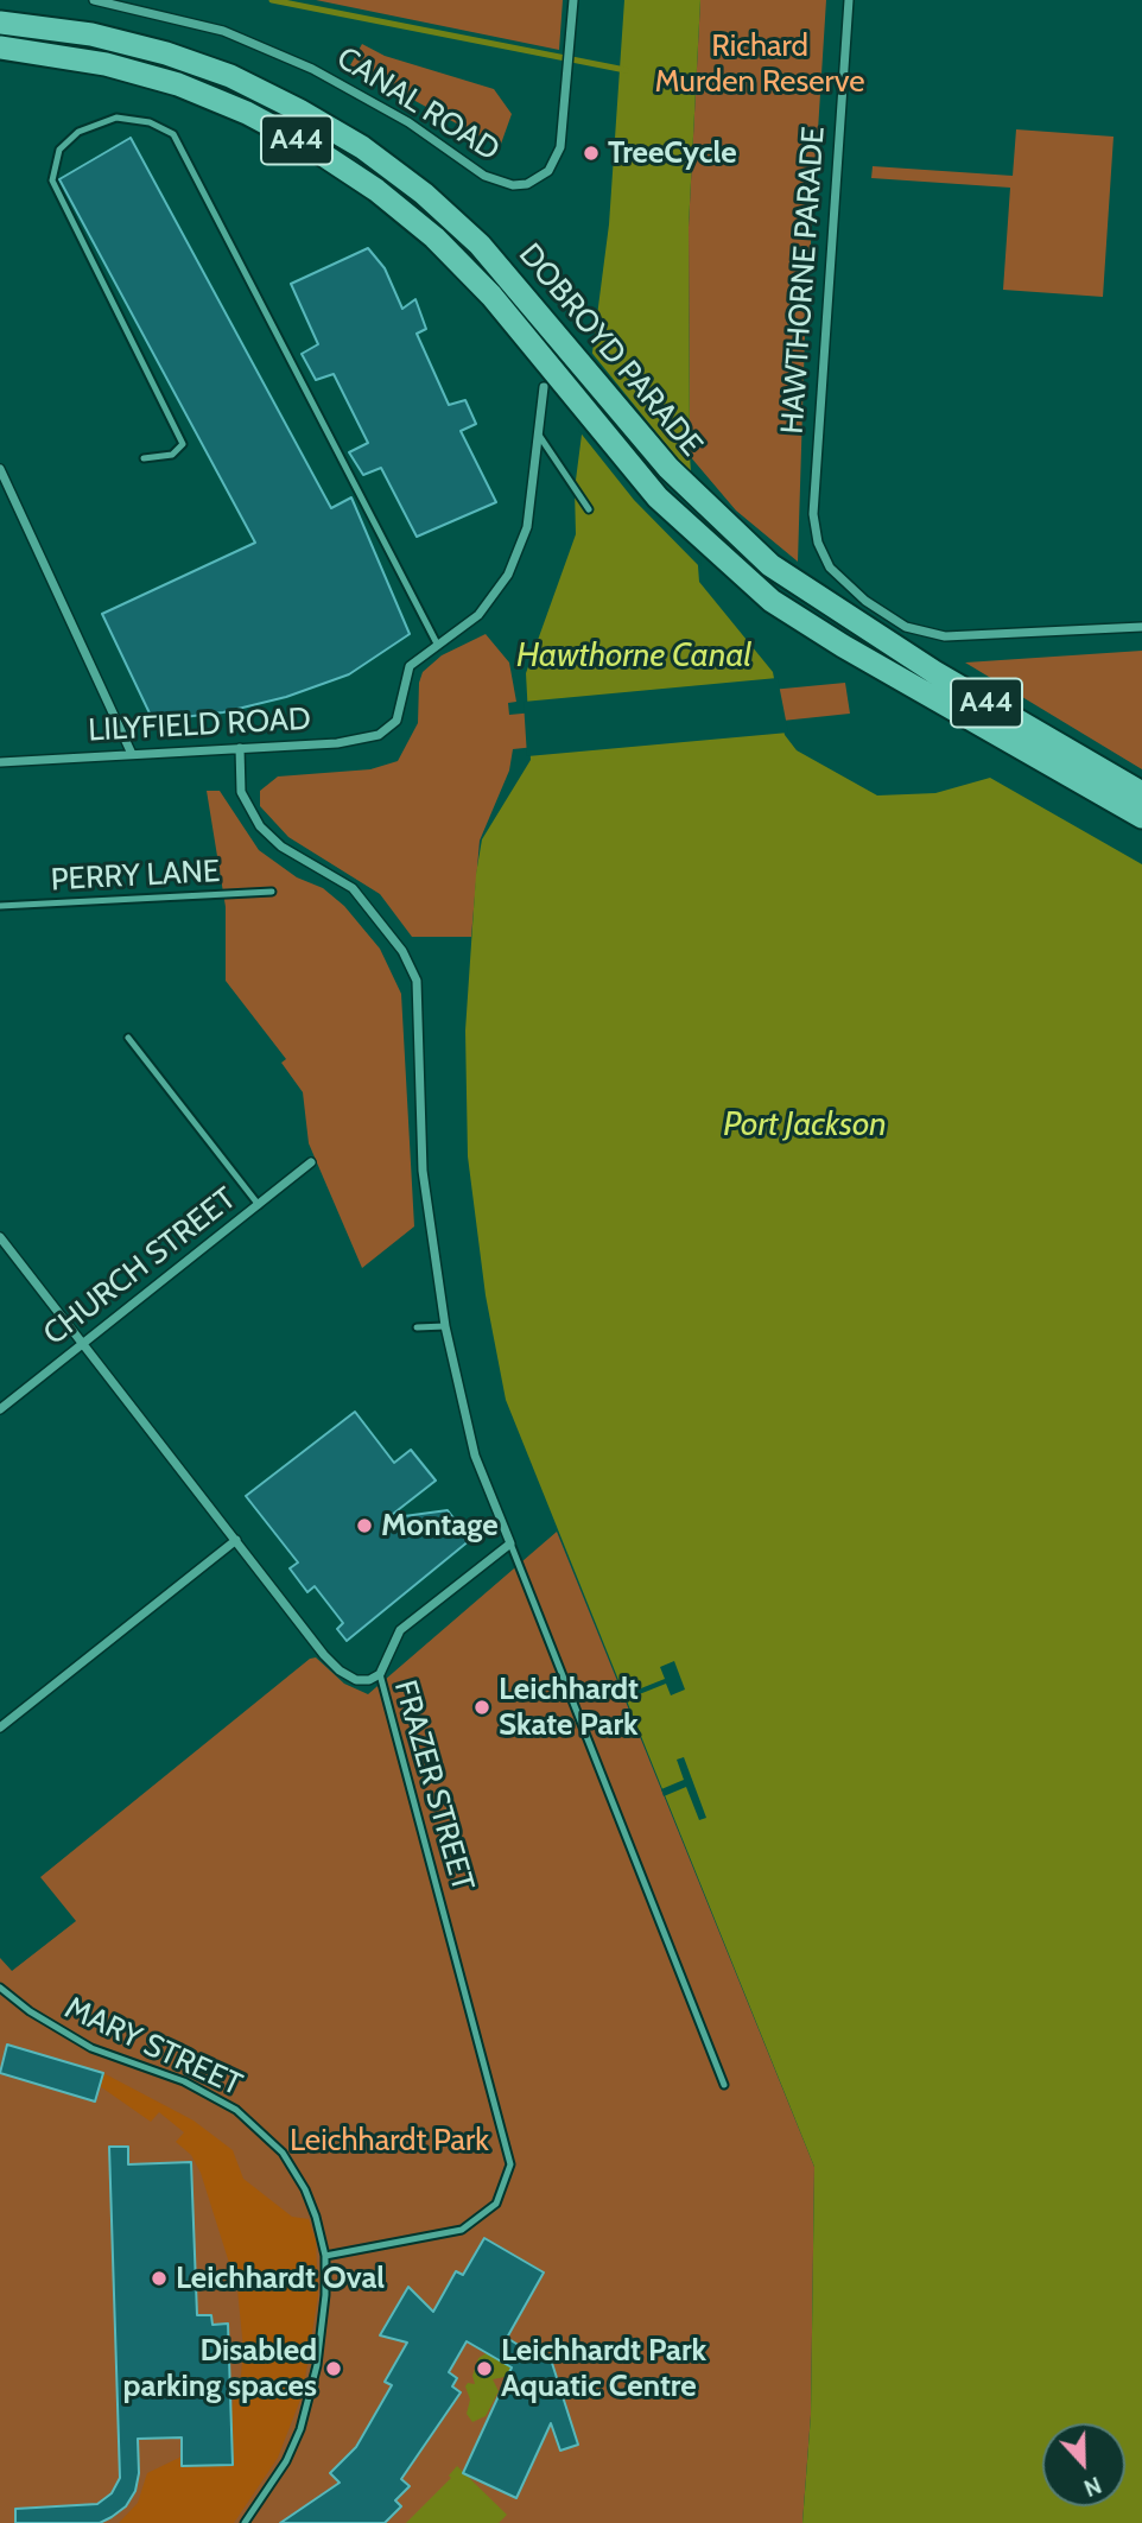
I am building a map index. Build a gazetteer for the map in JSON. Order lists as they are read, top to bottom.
{
  "streets": {
    "highway": ["A44", "DOBROYD PARADE"],
    "street": [
      "CANAL ROAD",
      "HAWTHORNE PARADE",
      "LILYFIELD ROAD",
      "CHURCH STREET",
      "FRAZER STREET"
    ],
    "lane": ["PERRY LANE", "MARY STREET"]
  },
  "crossings": [
    ["CHURCH STREET", "FRAZER STREET"],
    ["FRAZER STREET", "MARY STREET"]
  ],
  "water": ["Hawthorne Canal", "Port Jackson"],
  "parks": ["Richard Murden Reserve", "Leichhardt Park"],
  "places": [
    "TreeCycle",
    "Montage",
    "Leichhardt Skate Park",
    "Leichhardt Oval",
    "Disabled parking spaces",
    "Leichhardt Park Aquatic Centre"
  ],
  "north": "bottom"
}
